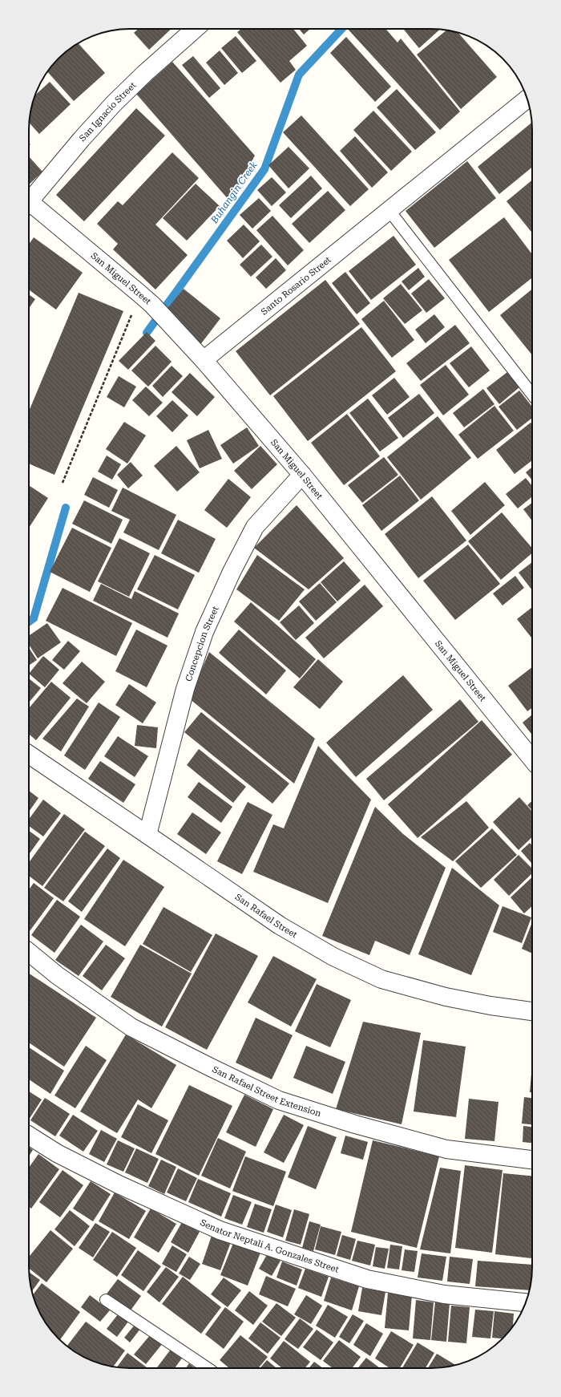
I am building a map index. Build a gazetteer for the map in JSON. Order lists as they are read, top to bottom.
{
  "streets": {
    "street": [
      "San Ignacio Street",
      "San Miguel Street",
      "Santo Rosario Street",
      "Concepcion Street",
      "San Rafael Street",
      "San Rafael Street Extension",
      "Senator Neptali A. Gonzales Street"
    ]
  },
  "crossings": [
    ["San Miguel Street", "Santo Rosario Street"],
    ["San Miguel Street", "Concepcion Street"],
    ["Concepcion Street", "San Rafael Street"]
  ],
  "water": ["Buhangin Creek"]
}
